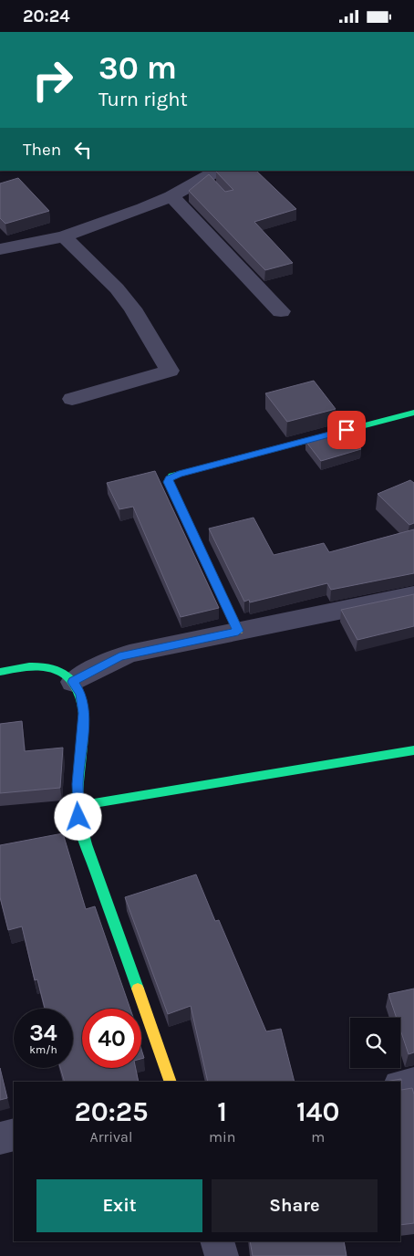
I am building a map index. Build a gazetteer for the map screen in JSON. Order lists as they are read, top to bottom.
{
  "page": {
    "status": "20:24",
    "turn": ["30 m", "Turn right"],
    "then": "Then",
    "speed": "34 km/h",
    "limit": "40",
    "eta": [
      "20:25",
      "Arrival",
      "1",
      "min",
      "140",
      "m"
    ],
    "buttons": ["Exit", "Share"]
  }
}
